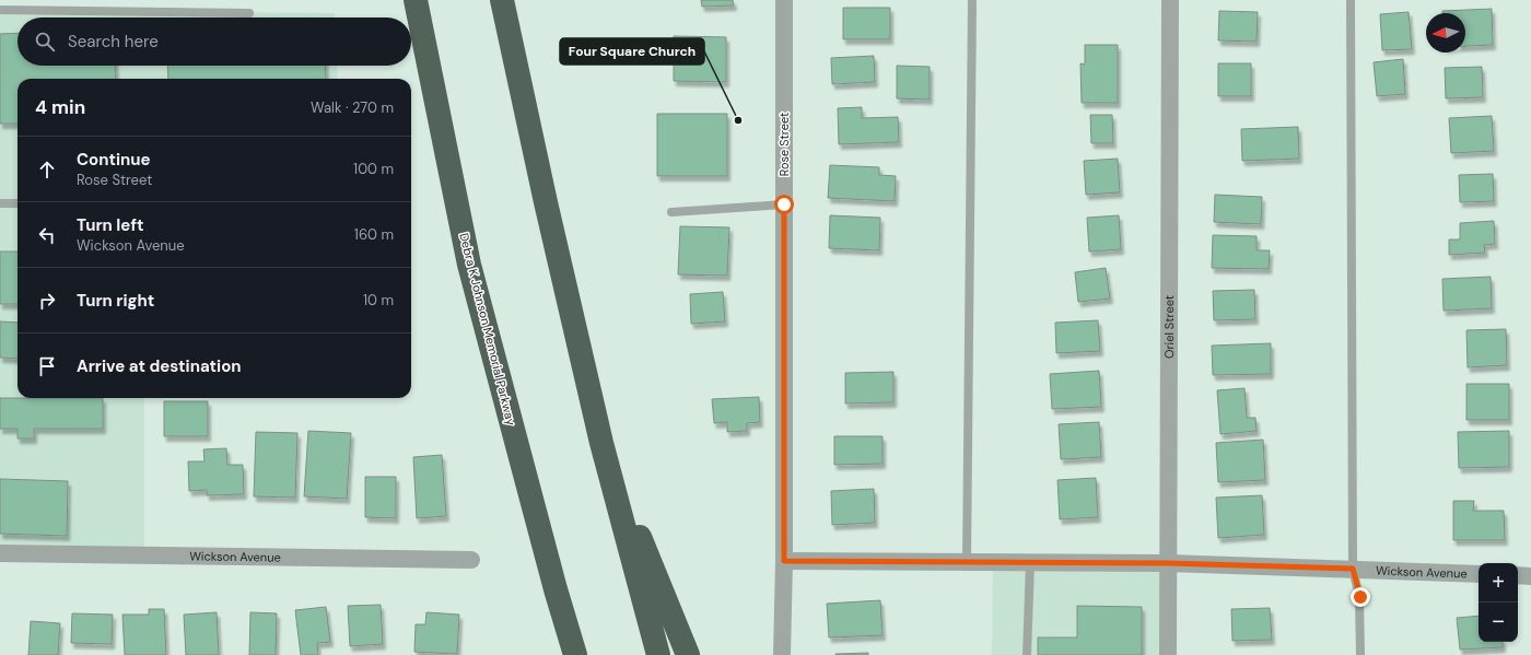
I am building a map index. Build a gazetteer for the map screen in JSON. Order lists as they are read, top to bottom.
{
  "streets": {
    "highway": ["Debra K Johnson Memorial Parkway"],
    "street": ["Rose Street", "Oriel Street", "Wickson Avenue"]
  },
  "crossings": [
    ["Rose Street", "Wickson Avenue"],
    ["Oriel Street", "Wickson Avenue"]
  ],
  "places": ["Four Square Church"],
  "north": "left",
  "page": {
    "search": "Search here",
    "heading": ["4 min", "Walk · 270 m"],
    "list": [
      ["Continue", "Rose Street", "100 m"],
      ["Turn left", "Wickson Avenue", "160 m"],
      ["Turn right", "10 m"],
      "Arrive at destination"
    ],
    "map_buttons": ["+", "−"]
  }
}
